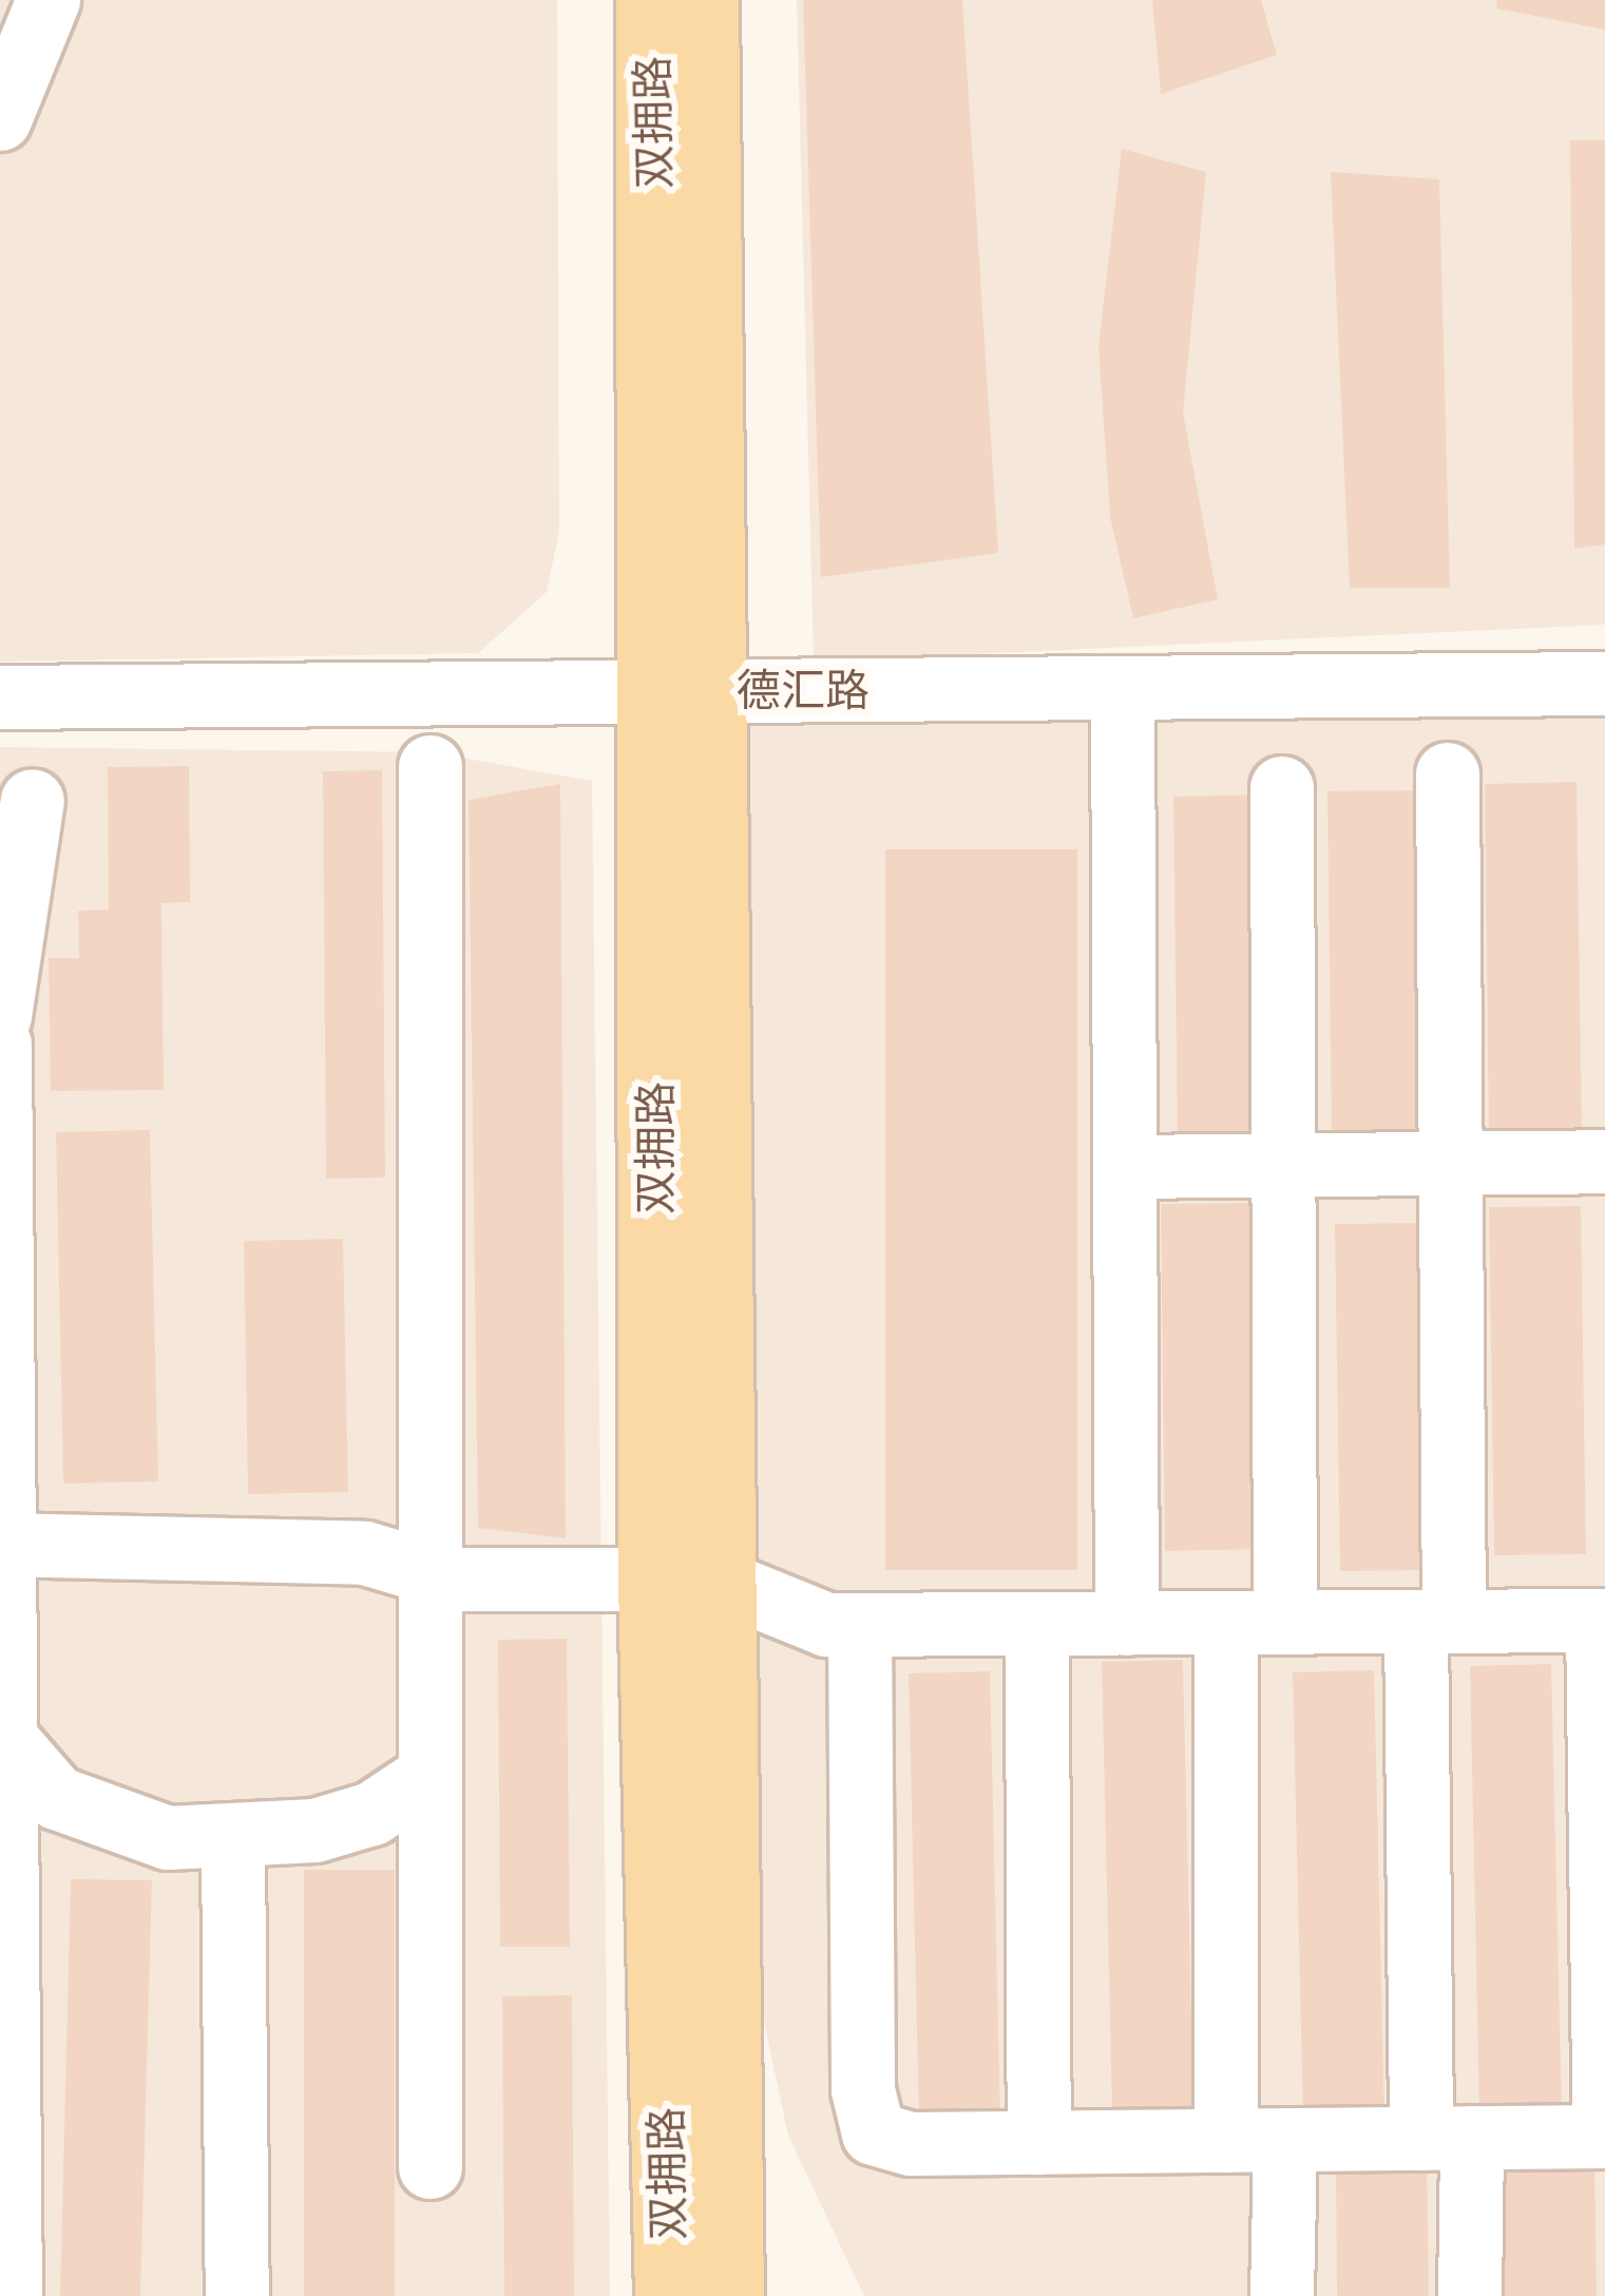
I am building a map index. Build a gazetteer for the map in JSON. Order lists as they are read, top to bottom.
{
  "streets": {
    "main road": ["双拥路"],
    "street": ["德汇路"]
  },
  "crossings": [
    ["双拥路", "德汇路"]
  ]
}
